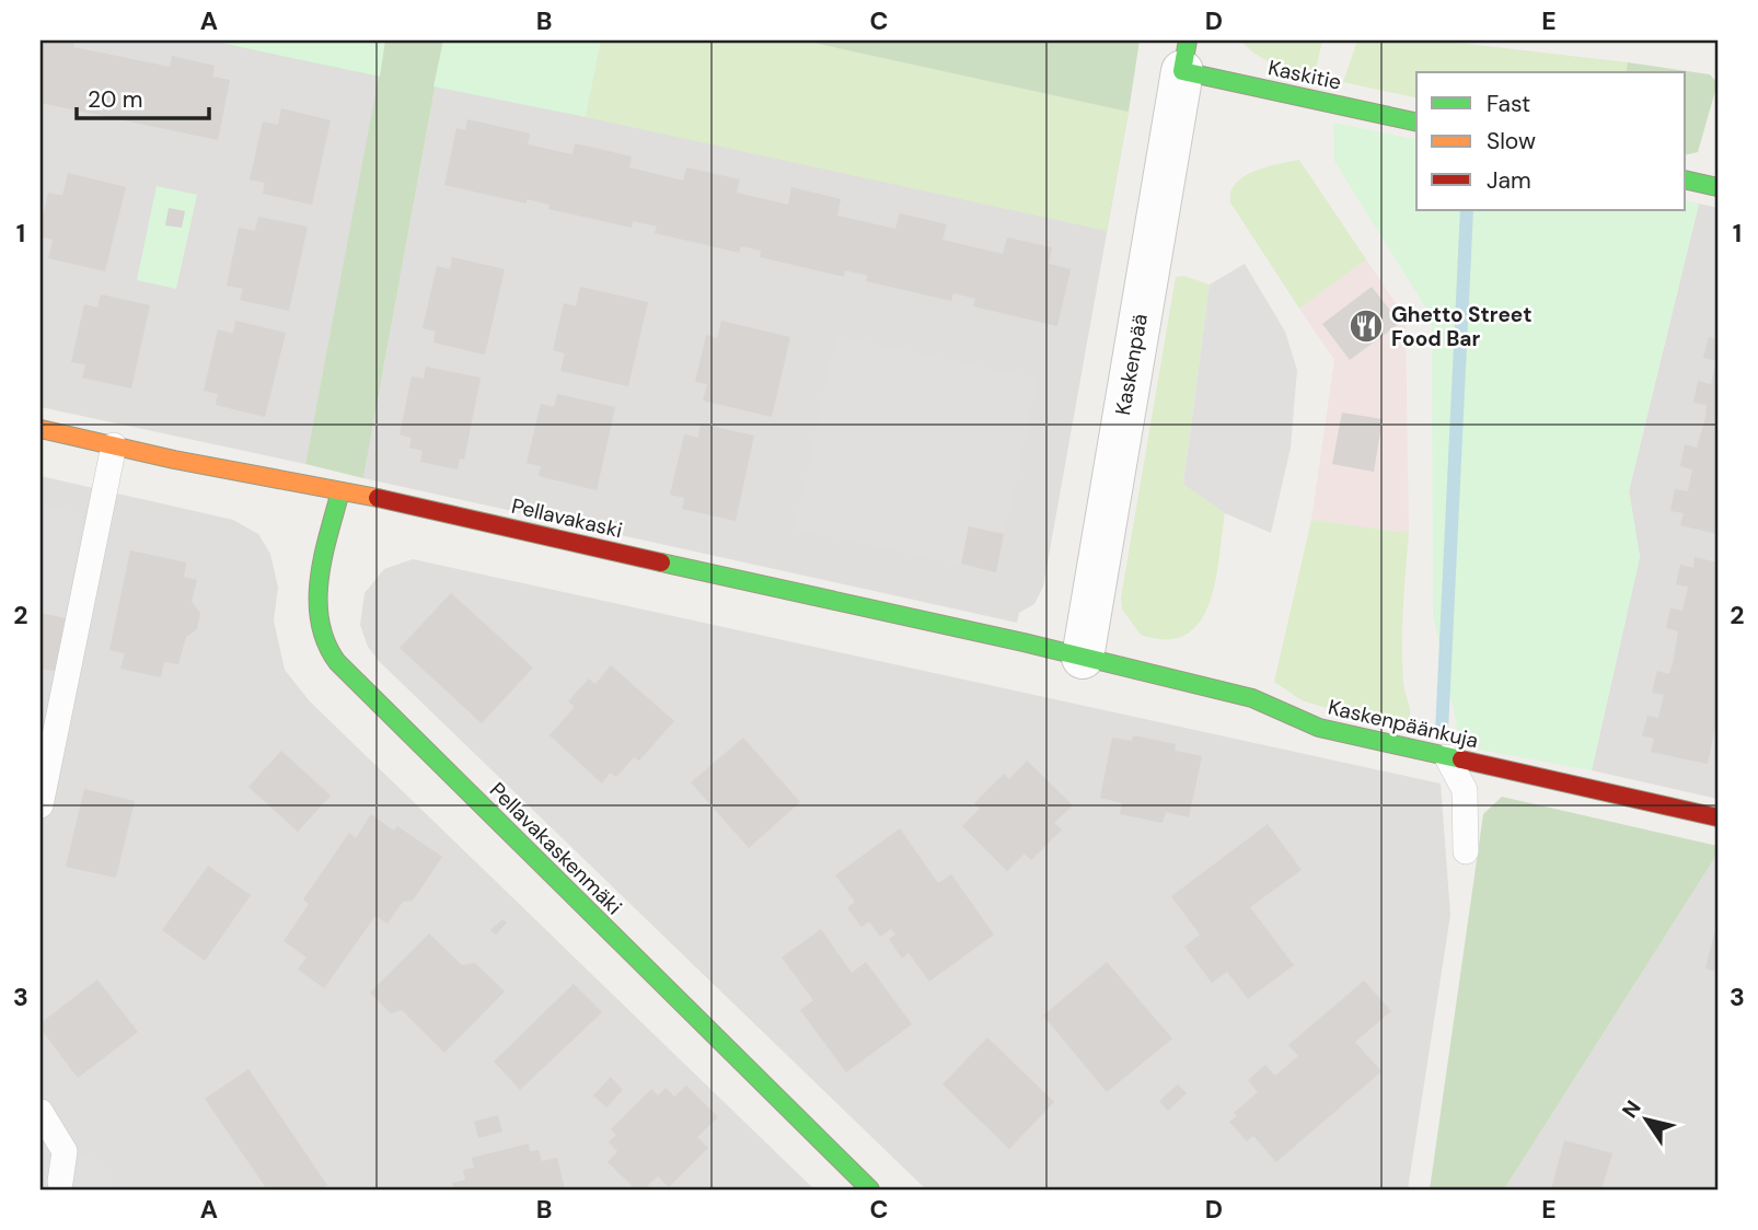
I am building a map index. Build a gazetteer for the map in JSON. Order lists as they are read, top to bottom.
{
  "streets": {
    "street": [
      "Kaskitie",
      "Kaskenpää",
      "Pellavakaski",
      "Kaskenpäänkuja",
      "Pellavakaskenmäki"
    ]
  },
  "crossings": [
    ["Kaskitie", "Kaskenpää"],
    ["Kaskenpää", "Pellavakaski"],
    ["Kaskenpää", "Kaskenpäänkuja"],
    ["Pellavakaski", "Kaskenpäänkuja"],
    ["Pellavakaski", "Pellavakaskenmäki"]
  ],
  "places": {
    "restaurant": ["Ghetto Street Food Bar"]
  },
  "legend": ["Fast", "Slow", "Jam"],
  "scale_bar": "20 m",
  "north": "top left",
  "grid": {
    "columns": [
      "A",
      "B",
      "C",
      "D",
      "E"
    ],
    "rows": ["1", "2", "3"]
  }
}
